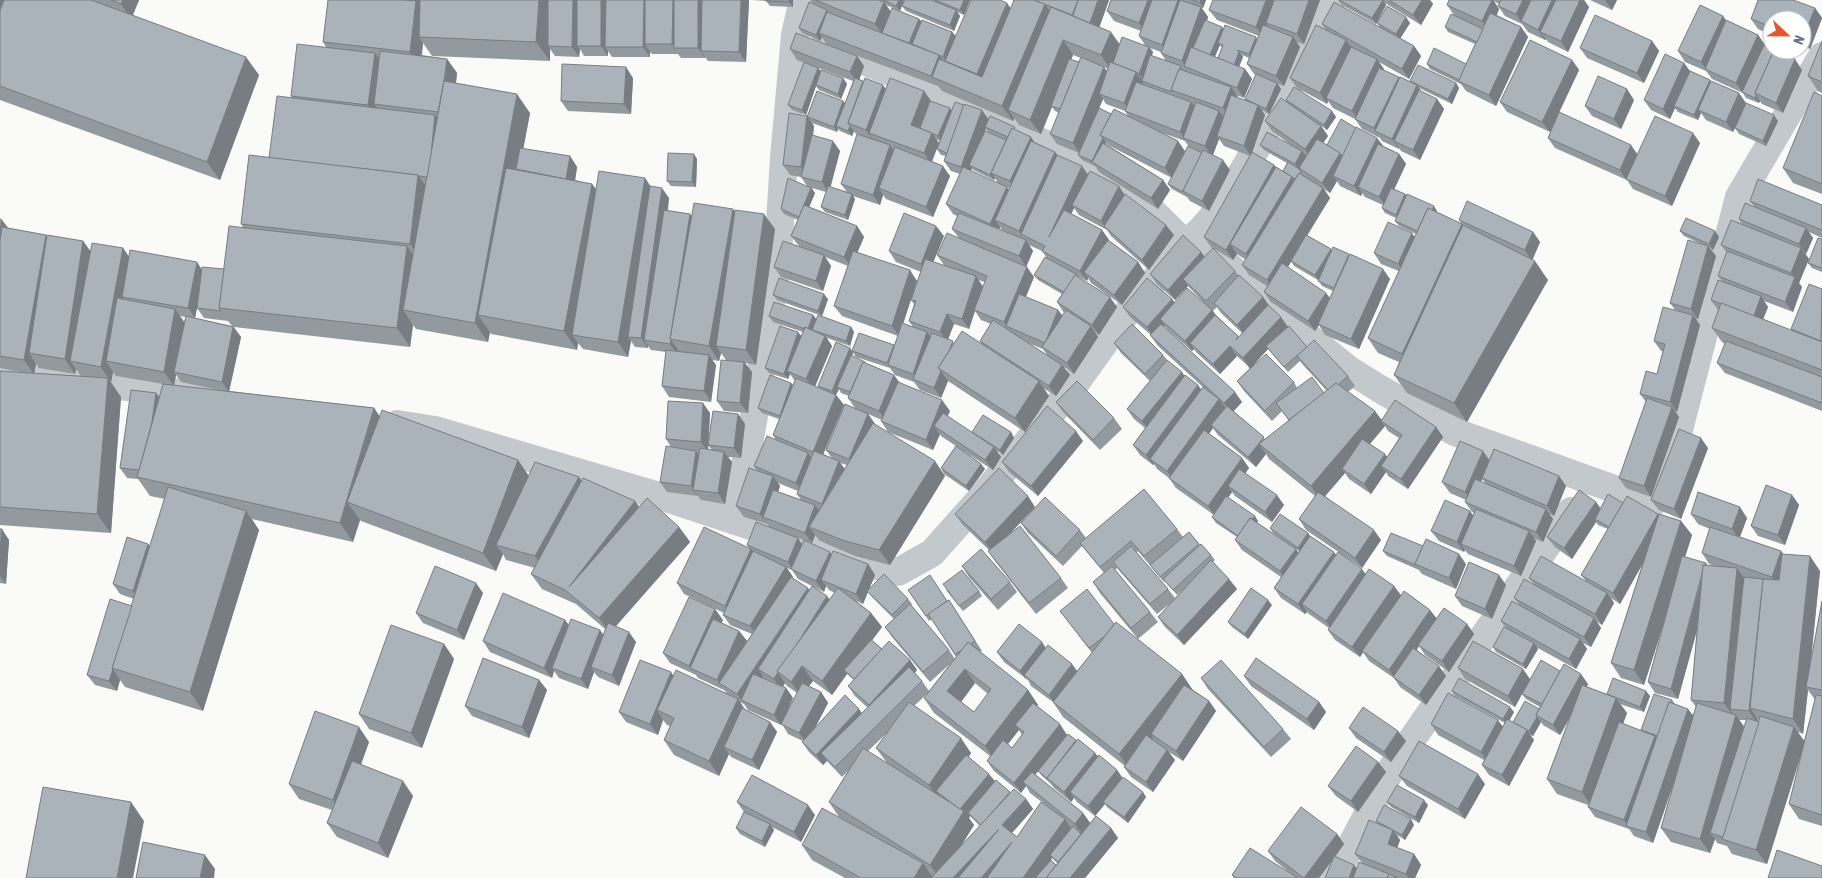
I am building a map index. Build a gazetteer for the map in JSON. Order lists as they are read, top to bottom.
{
  "north": "right"
}
